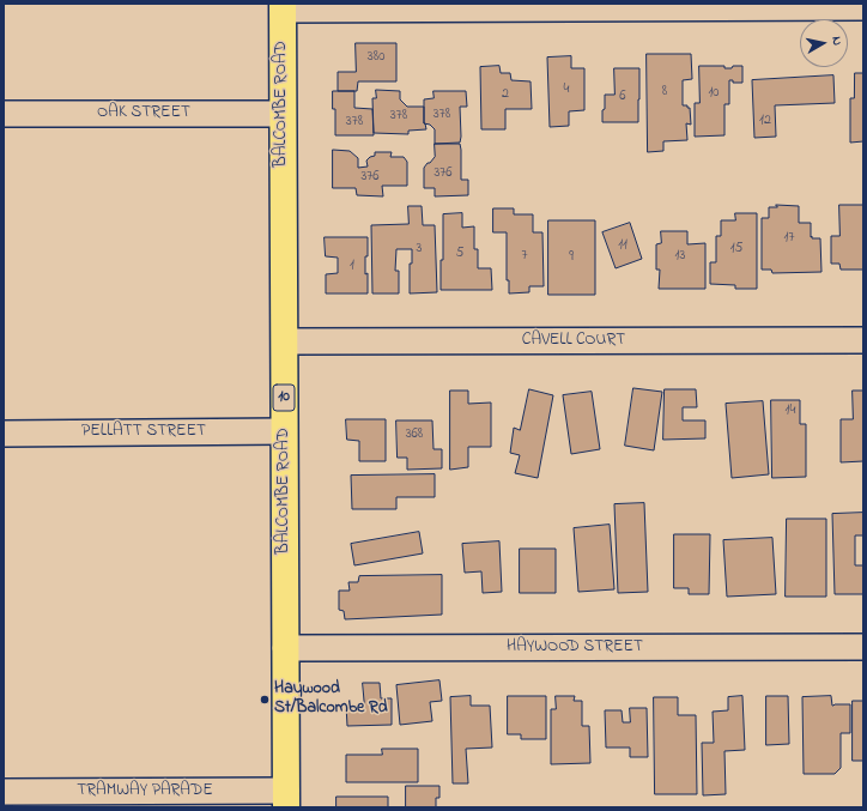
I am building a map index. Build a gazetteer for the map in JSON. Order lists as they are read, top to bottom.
{
  "streets": {
    "main road": ["BALCOMBE ROAD", "10"],
    "street": [
      "OAK STREET",
      "CAVELL COURT",
      "PELLATT STREET",
      "HAYWOOD STREET",
      "TRAMWAY PARADE"
    ]
  },
  "crossings": [
    ["BALCOMBE ROAD", "OAK STREET"],
    ["BALCOMBE ROAD", "CAVELL COURT"],
    ["BALCOMBE ROAD", "PELLATT STREET"],
    ["BALCOMBE ROAD", "HAYWOOD STREET"],
    ["BALCOMBE ROAD", "TRAMWAY PARADE"]
  ],
  "places": ["Haywood St/Balcombe Rd"],
  "house_numbers": [
    "380",
    "4",
    "8",
    "10",
    "2",
    "6",
    "378",
    "378",
    "12",
    "378",
    "376",
    "376",
    "17",
    "11",
    "3",
    "15",
    "5",
    "7",
    "13",
    "9",
    "1",
    "14",
    "368"
  ],
  "north": "right"
}
